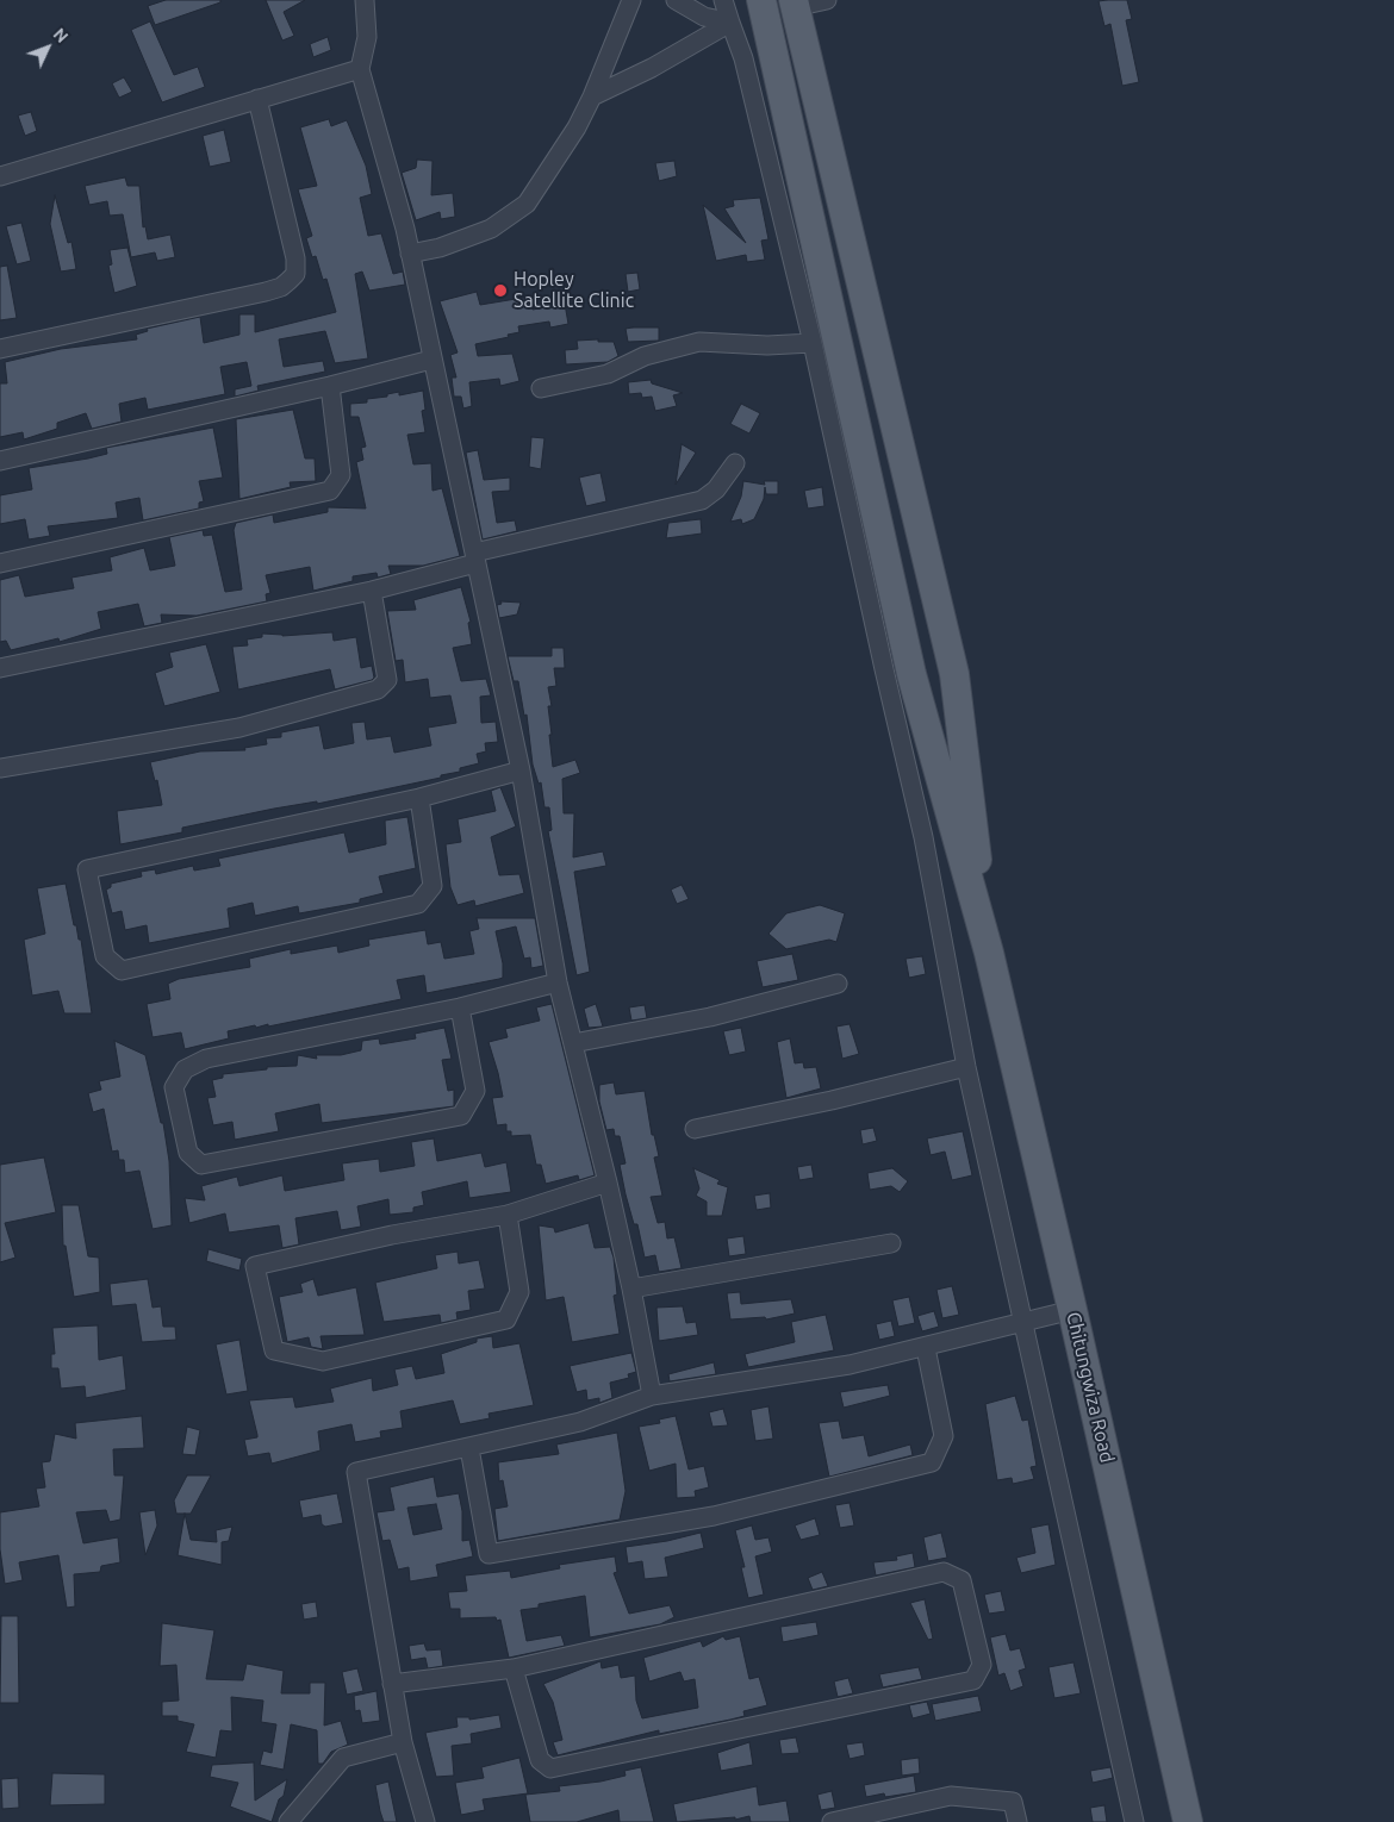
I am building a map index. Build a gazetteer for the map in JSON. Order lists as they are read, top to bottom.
{
  "streets": {
    "main road": ["Chitungwiza Road"]
  },
  "places": ["Hopley Satellite Clinic"],
  "north": "top right"
}
